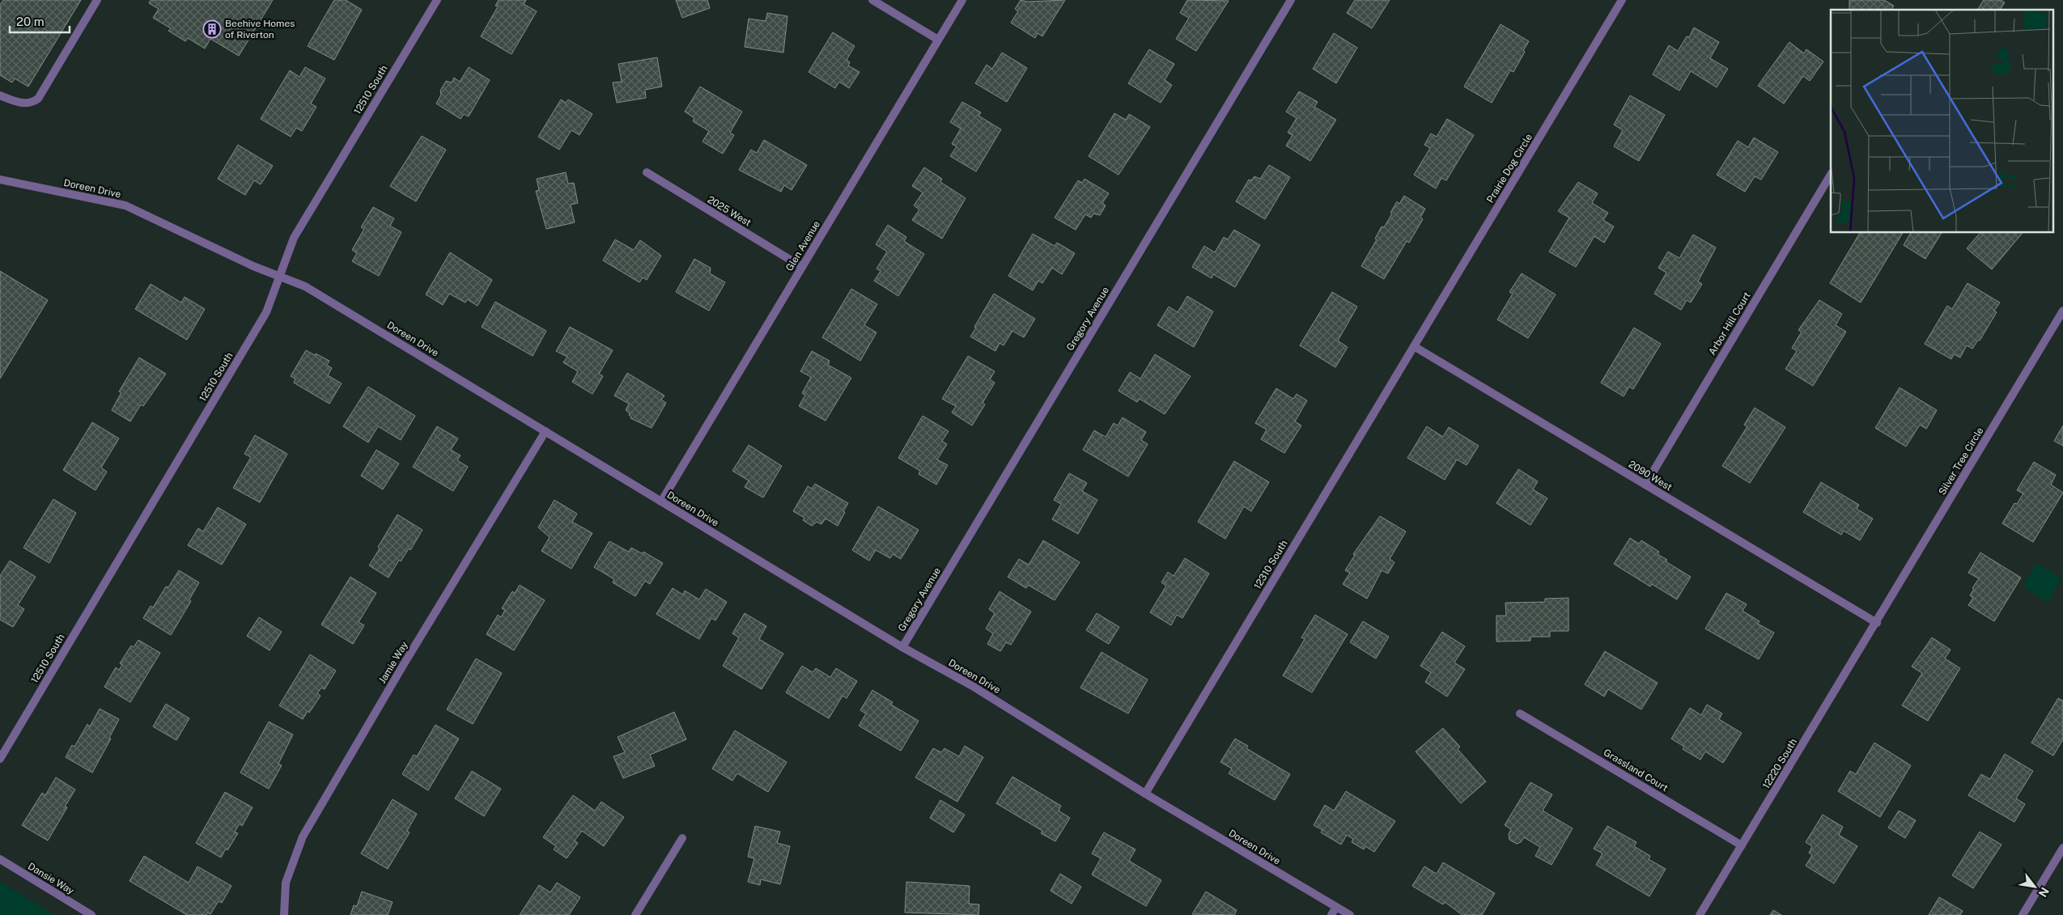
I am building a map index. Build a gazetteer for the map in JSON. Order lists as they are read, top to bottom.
{
  "streets": {
    "street": [
      "12510 South",
      "Prairie Dog Circle",
      "Doreen Drive",
      "2025 West",
      "Glen Avenue",
      "Gregory Avenue",
      "Arbor Hill Court",
      "Silver Tree Circle",
      "2090 West",
      "12310 South",
      "Jamie Way",
      "12220 South",
      "Grassland Court",
      "Dansie Way"
    ]
  },
  "crossings": [
    ["12510 South", "Doreen Drive"],
    ["Prairie Dog Circle", "2090 West"],
    ["Prairie Dog Circle", "12310 South"],
    ["Doreen Drive", "Glen Avenue"],
    ["Doreen Drive", "Gregory Avenue"],
    ["Doreen Drive", "12310 South"],
    ["Doreen Drive", "Jamie Way"],
    ["2025 West", "Glen Avenue"],
    ["Arbor Hill Court", "2090 West"],
    ["Silver Tree Circle", "2090 West"],
    ["Silver Tree Circle", "12220 South"],
    ["2090 West", "12310 South"],
    ["2090 West", "12220 South"],
    ["12220 South", "Grassland Court"]
  ],
  "places": {
    "building": ["Beehive Homes of Riverton"]
  },
  "scale_bar": "20 m",
  "north": "bottom right"
}
